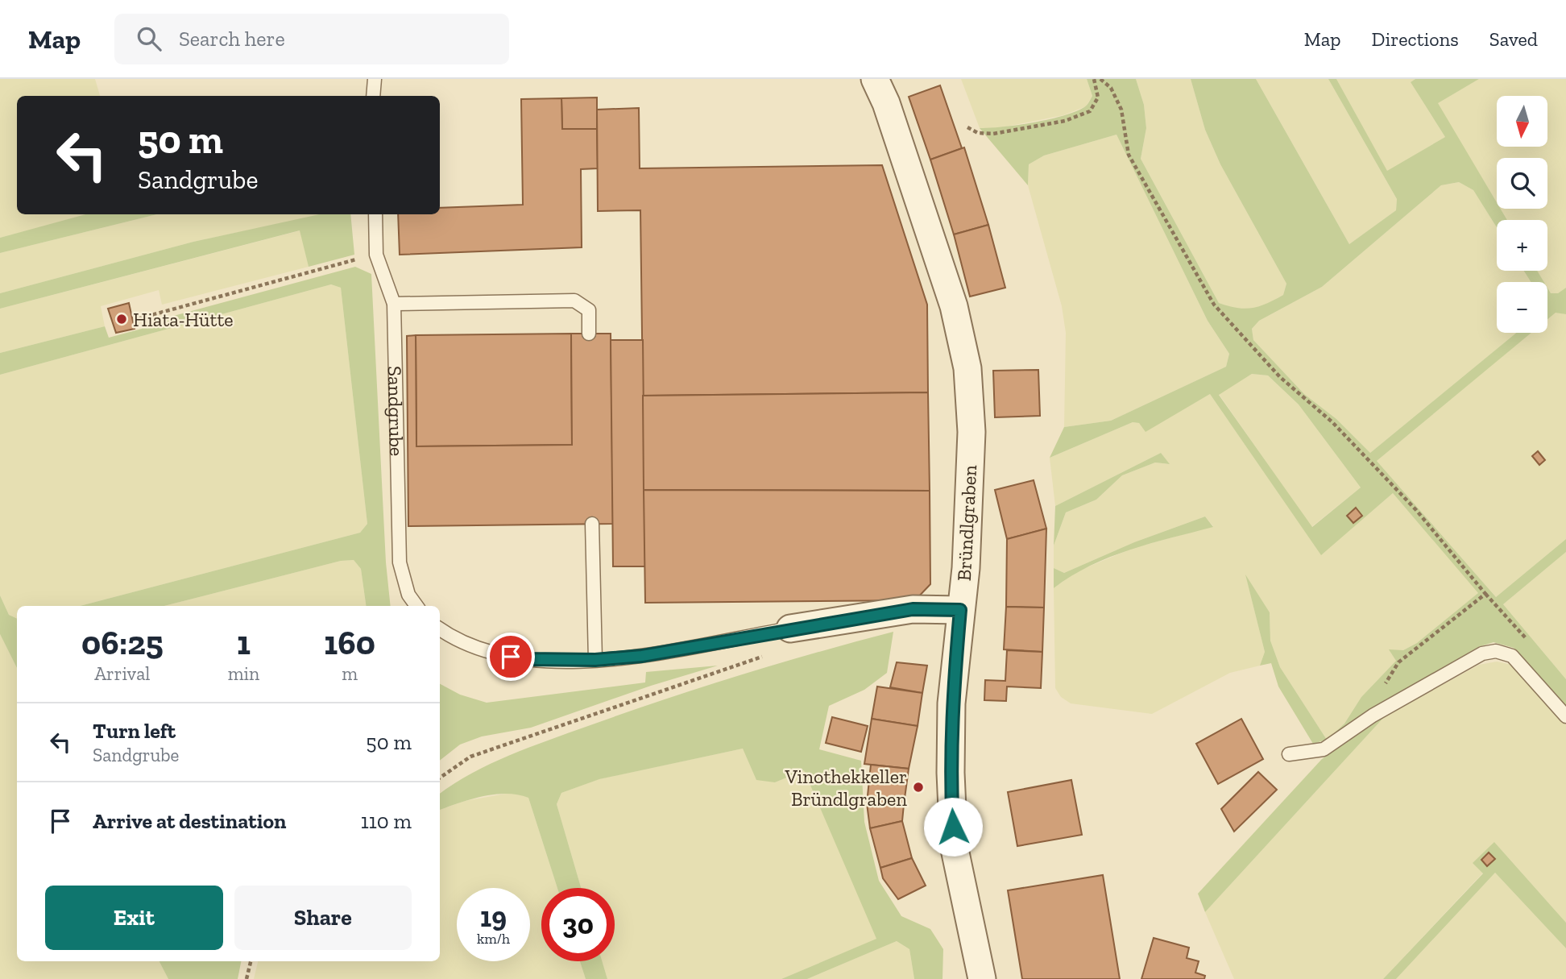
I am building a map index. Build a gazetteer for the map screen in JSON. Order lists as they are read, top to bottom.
{
  "streets": {
    "street": ["Bründlgraben"],
    "lane": ["Sandgrube"]
  },
  "places": ["Hiata-Hütte", "Vinothekkeller Bründlgraben"],
  "north": "bottom",
  "page": {
    "header": "Map",
    "search": "Search here",
    "nav": ["Map", "Directions", "Saved"],
    "map_buttons": ["+", "−"],
    "turn": ["50 m", "Sandgrube"],
    "eta": [
      "06:25",
      "Arrival",
      "1",
      "min",
      "160",
      "m"
    ],
    "list": [
      {
        "name": "Turn left",
        "note": "Sandgrube",
        "value": "50 m"
      },
      {
        "name": "Arrive at destination",
        "value": "110 m"
      }
    ],
    "buttons": ["Exit", "Share"],
    "speed": "19 km/h",
    "limit": "30"
  }
}
